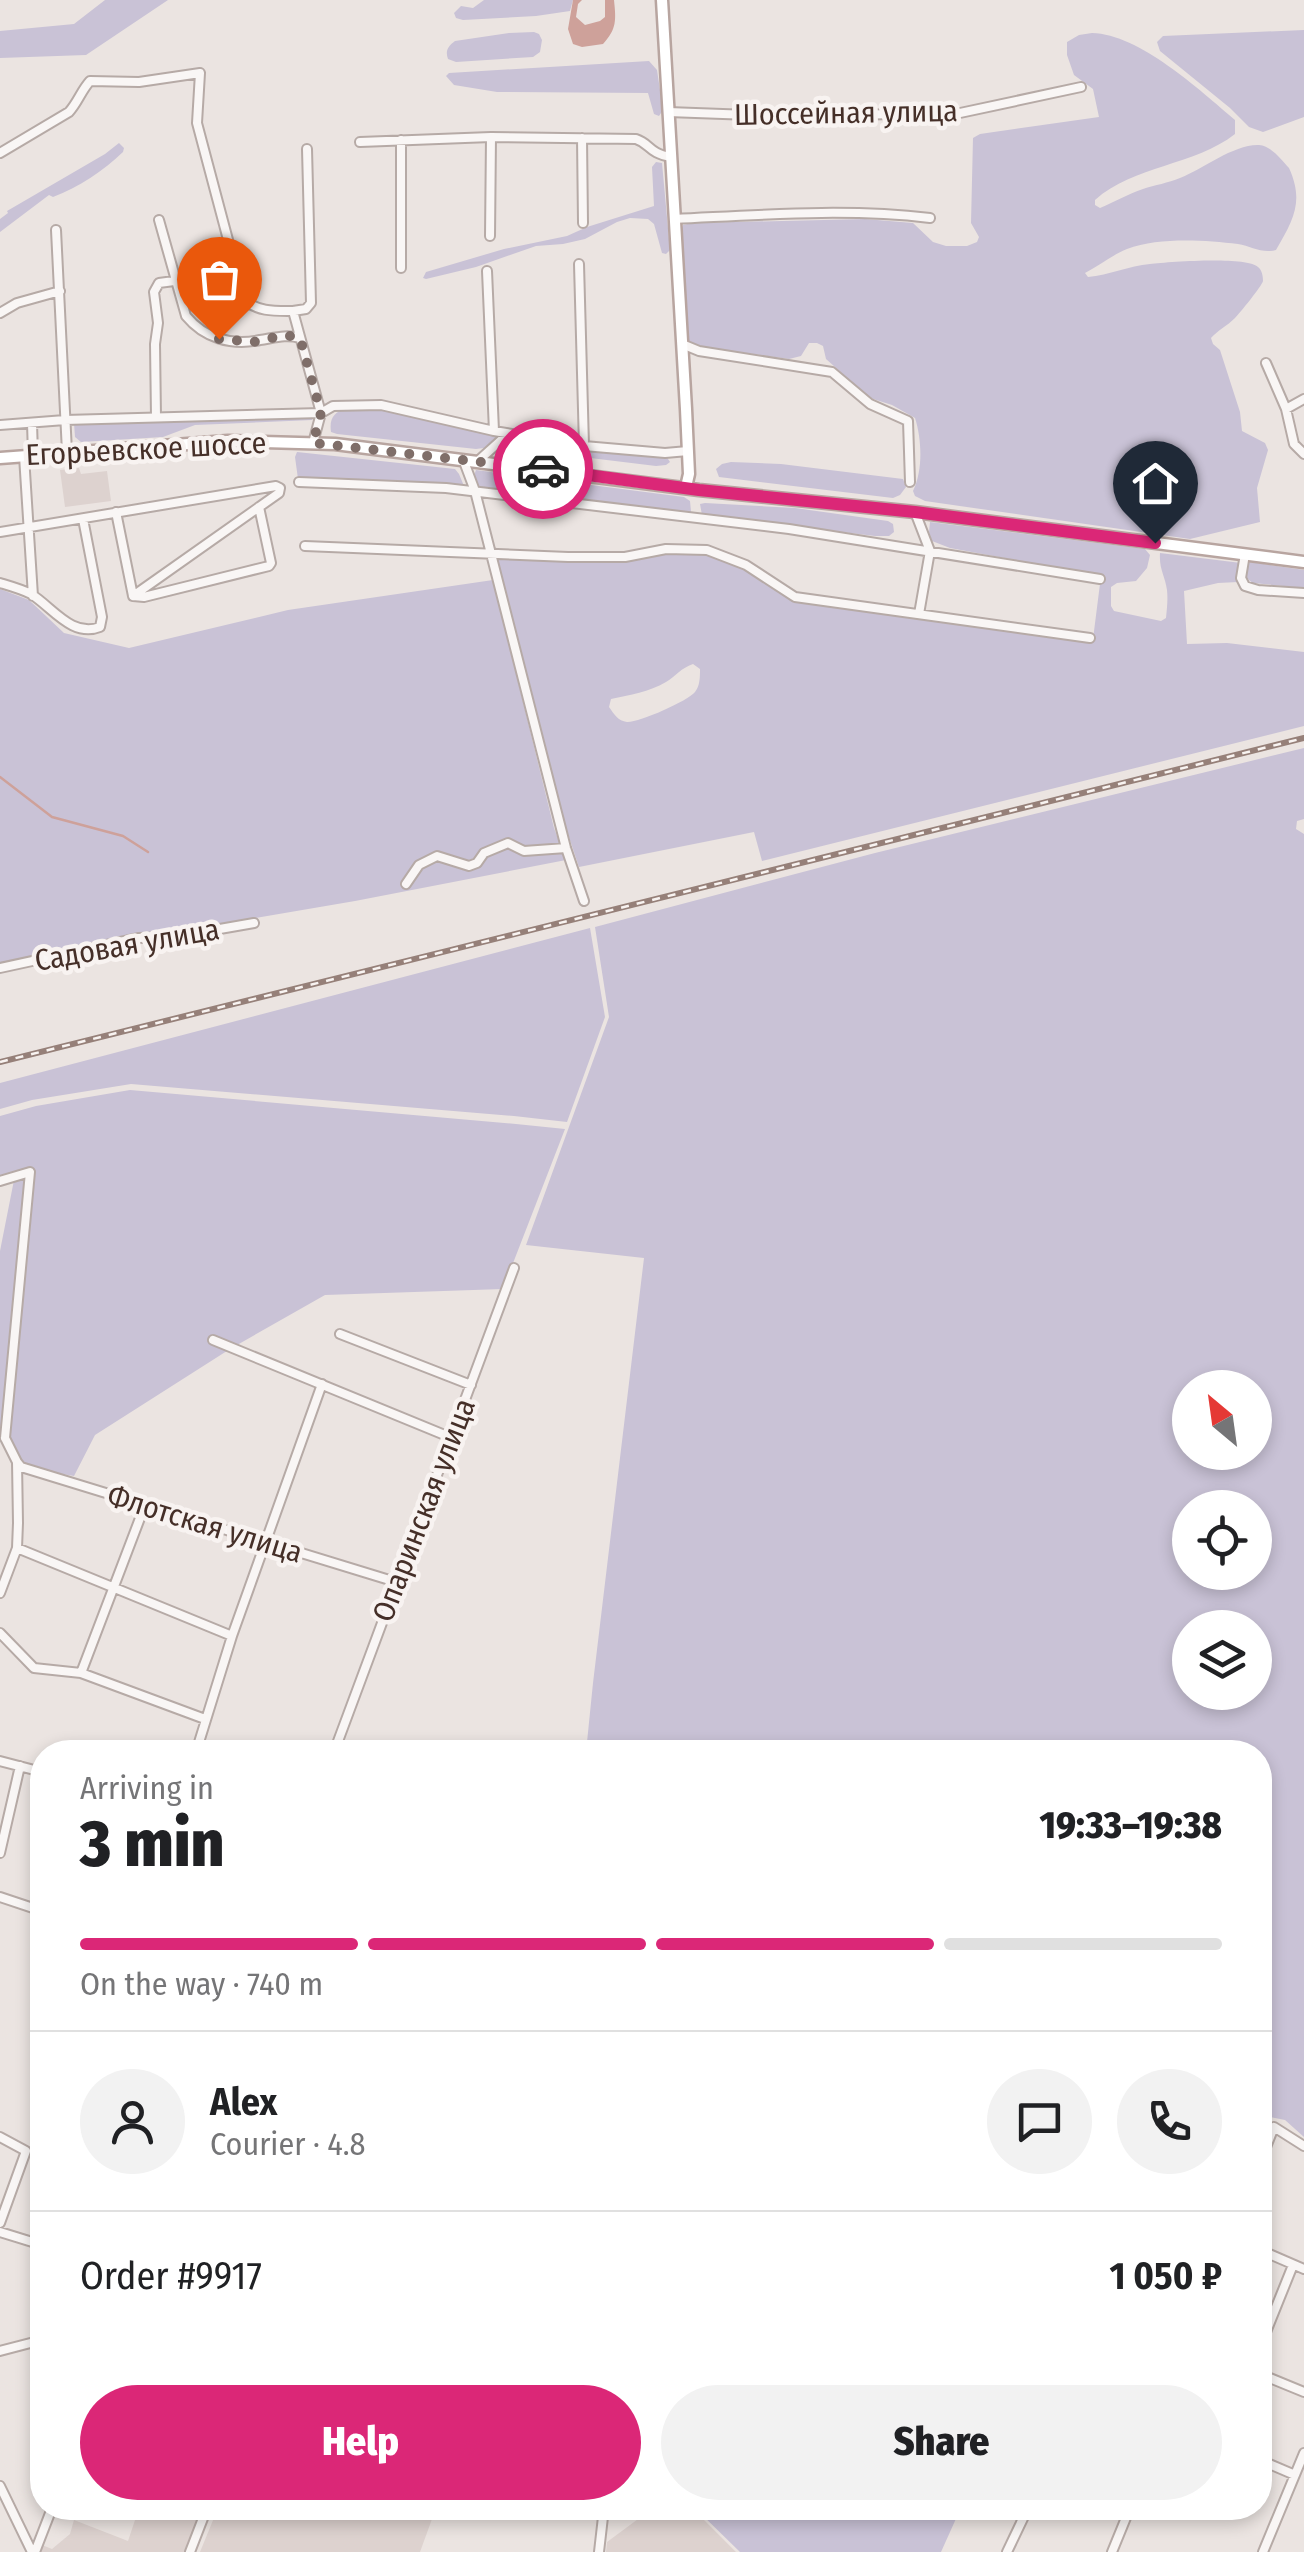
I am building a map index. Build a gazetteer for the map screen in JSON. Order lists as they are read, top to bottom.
{
  "streets": {
    "main road": ["Егорьевское шоссе"],
    "street": [
      "Шоссейная улица",
      "Садовая улица",
      "Опаринская улица",
      "Флотская улица"
    ]
  },
  "crossings": [
    ["Опаринская улица", "Флотская улица"]
  ],
  "north": "top left",
  "page": {
    "heading": ["3 min", "Arriving in", "19:33–19:38"],
    "panel": [
      "Alex",
      "Courier · 4.8",
      "Order #9917",
      "1 050 ₽"
    ],
    "bar": "On the way · 740 m",
    "buttons": ["Help", "Share"]
  }
}
